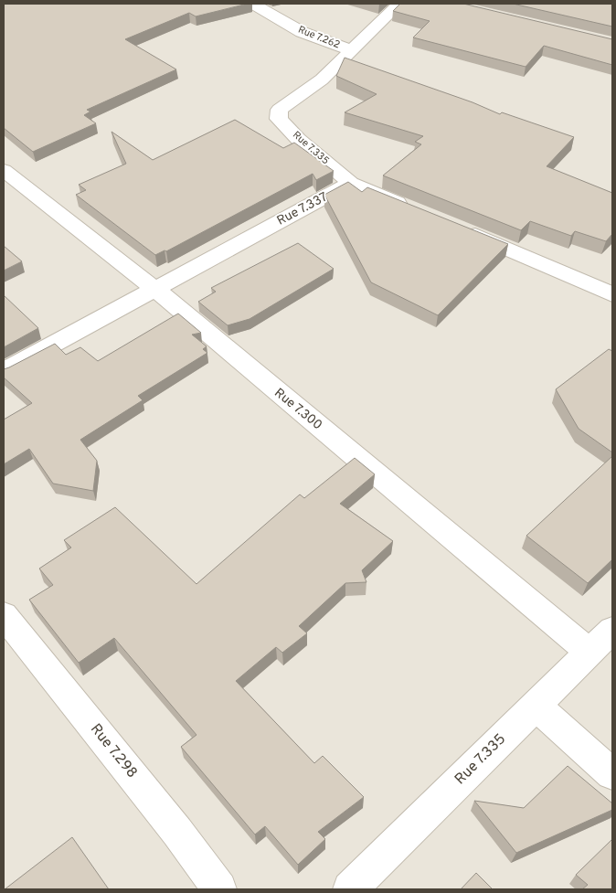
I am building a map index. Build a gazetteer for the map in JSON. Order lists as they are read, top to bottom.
{
  "streets": {
    "street": [
      "Rue 7.262",
      "Rue 7.335",
      "Rue 7.337",
      "Rue 7.300",
      "Rue 7.298"
    ]
  },
  "crossings": [
    ["Rue 7.262", "Rue 7.335"],
    ["Rue 7.335", "Rue 7.337"],
    ["Rue 7.335", "Rue 7.300"],
    ["Rue 7.337", "Rue 7.300"]
  ]
}
